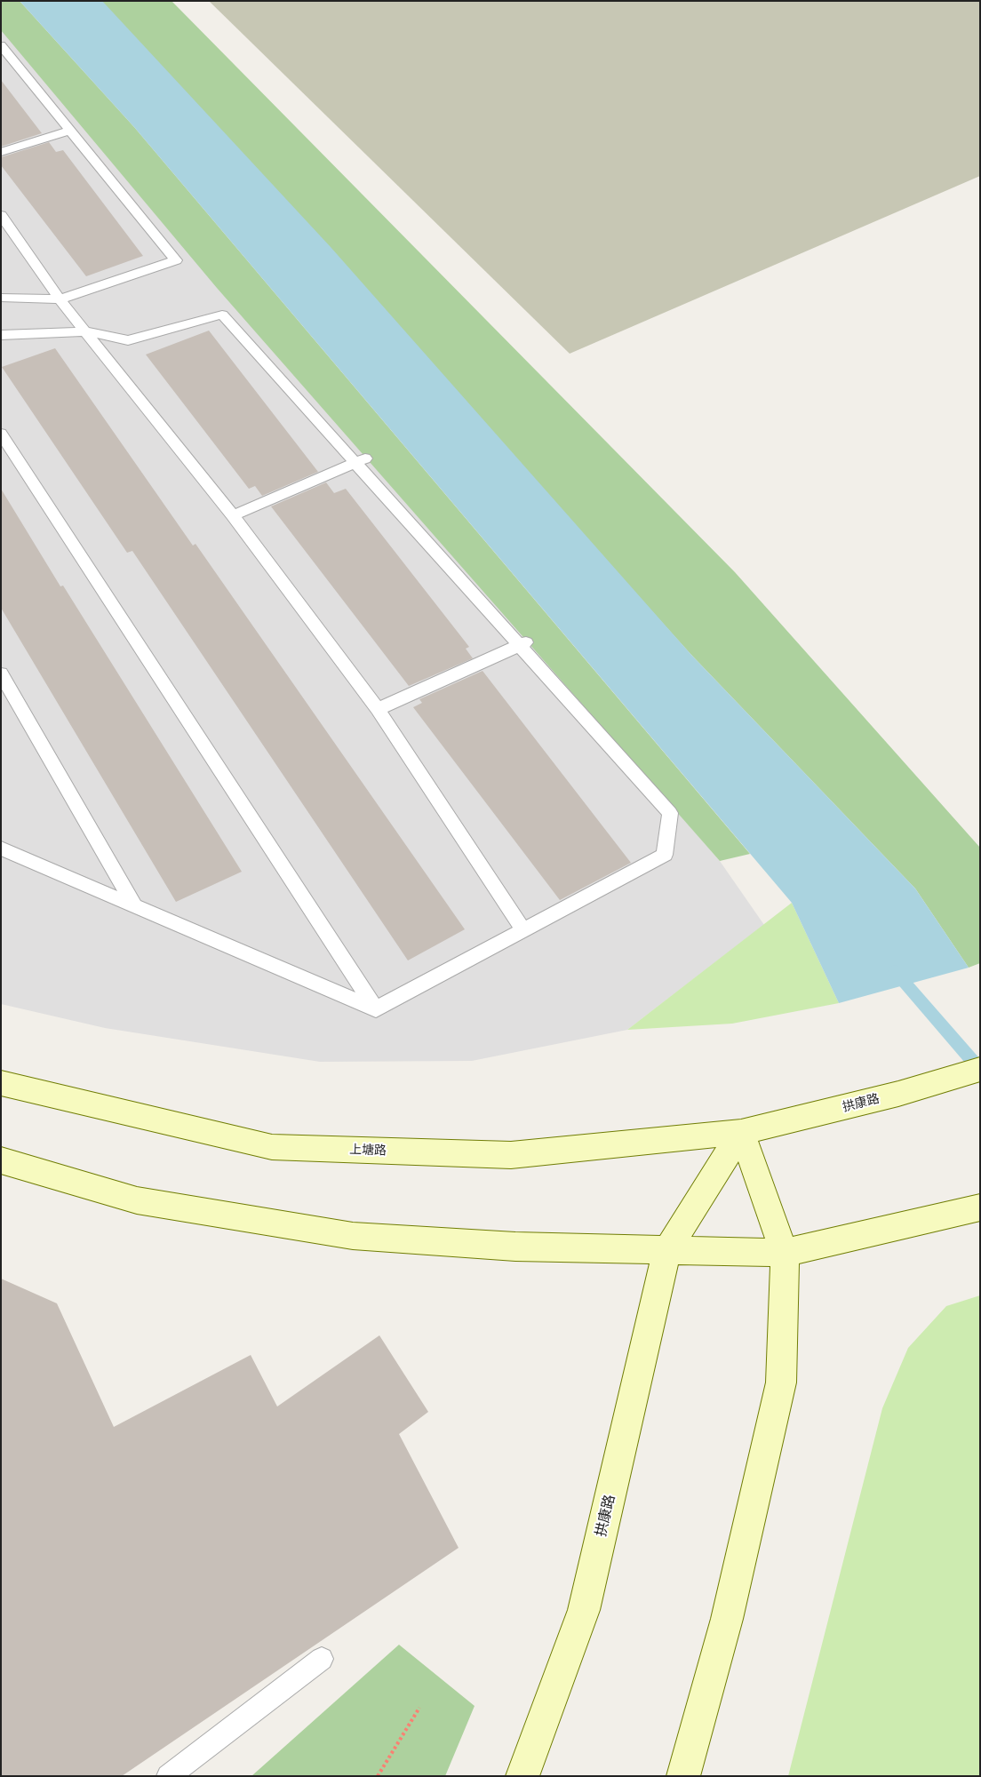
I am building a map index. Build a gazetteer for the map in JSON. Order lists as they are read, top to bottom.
{
  "streets": {
    "main road": ["拱康路", "上塘路"]
  },
  "crossings": [
    ["拱康路", "上塘路"]
  ]
}
